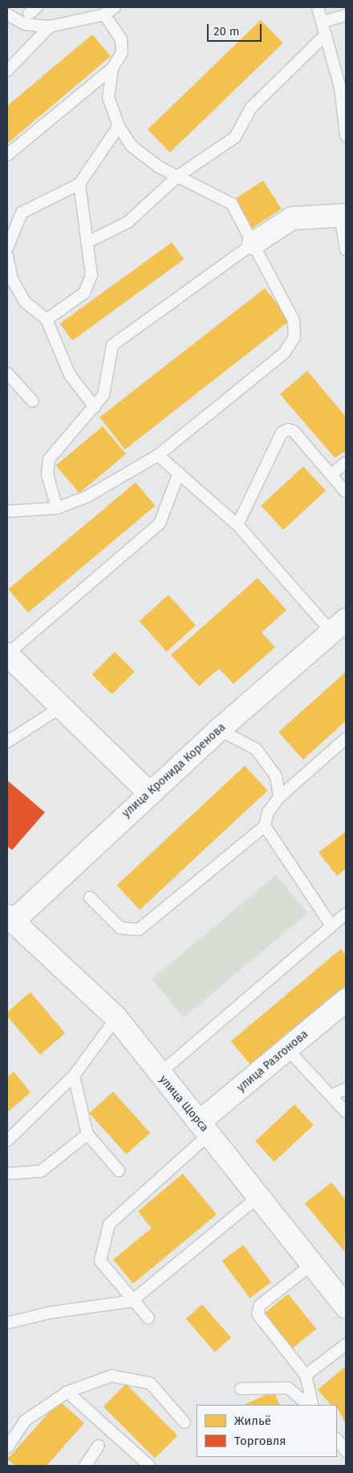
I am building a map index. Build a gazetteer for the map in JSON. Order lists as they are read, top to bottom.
{
  "streets": {
    "street": ["улица Кронида Коренова", "улица Разгонова", "улица Щорса"]
  },
  "crossings": [
    ["улица Кронида Коренова", "улица Щорса"],
    ["улица Разгонова", "улица Щорса"]
  ],
  "legend": ["Жильё", "Торговля"],
  "scale_bar": "20 m"
}
